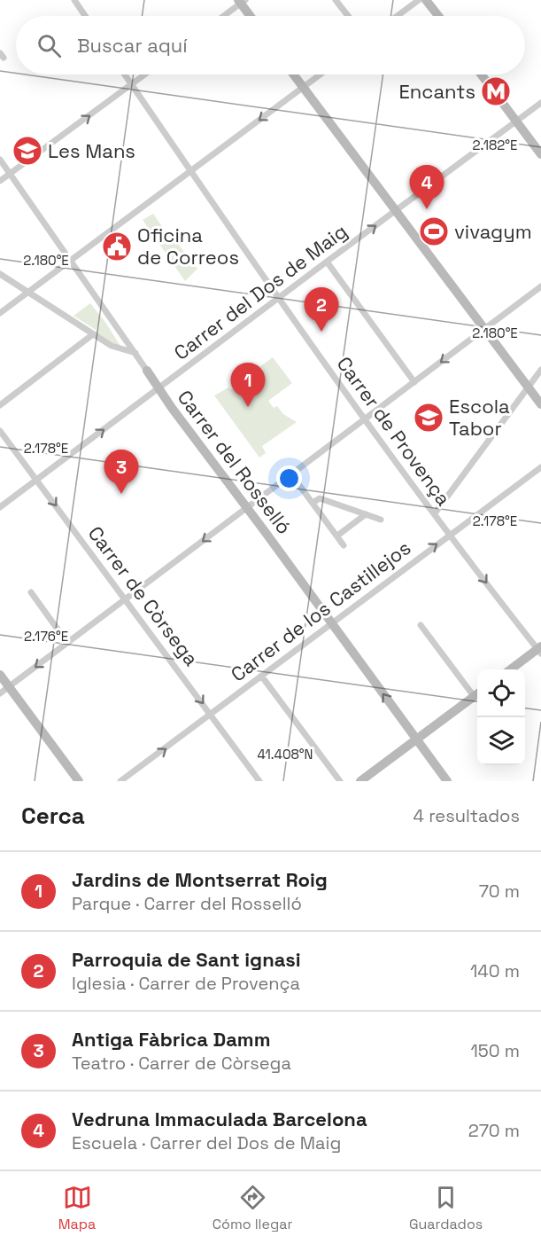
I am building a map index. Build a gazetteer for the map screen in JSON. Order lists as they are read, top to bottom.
{
  "streets": {
    "main road": ["Carrer del Rosselló"],
    "street": [
      "Carrer del Dos de Maig",
      "Carrer de Provença",
      "Carrer de Còrsega",
      "Carrer de los Castillejos"
    ]
  },
  "crossings": [
    ["Carrer del Dos de Maig", "Carrer de Provença"],
    ["Carrer del Dos de Maig", "Carrer del Rosselló"],
    ["Carrer del Dos de Maig", "Carrer de Còrsega"],
    ["Carrer de Provença", "Carrer de los Castillejos"],
    ["Carrer del Rosselló", "Carrer de los Castillejos"],
    ["Carrer de Còrsega", "Carrer de los Castillejos"]
  ],
  "one_way": ["Carrer del Dos de Maig", "Carrer de Còrsega", "Carrer de los Castillejos"],
  "places": {
    "metro station": ["Encants"],
    "school or university": ["Les Mans", "Escola Tabor"],
    "sports": ["vivagym"],
    "public building": ["Oficina de Correos"]
  },
  "page": {
    "search": "Buscar aquí",
    "pins": [
      "4",
      "2",
      "1",
      "3"
    ],
    "heading": ["Cerca", "4 resultados"],
    "list": [
      {
        "mark": "1",
        "name": "Jardins de Montserrat Roig",
        "note": "Parque · Carrer del Rosselló",
        "value": "70 m"
      },
      {
        "mark": "2",
        "name": "Parroquia de Sant ignasi",
        "note": "Iglesia · Carrer de Provença",
        "value": "140 m"
      },
      {
        "mark": "3",
        "name": "Antiga Fàbrica Damm",
        "note": "Teatro · Carrer de Còrsega",
        "value": "150 m"
      },
      {
        "mark": "4",
        "name": "Vedruna Immaculada Barcelona",
        "note": "Escuela · Carrer del Dos de Maig",
        "value": "270 m"
      }
    ],
    "nav": ["Mapa", "Cómo llegar", "Guardados"]
  },
  "coordinates": [
    "2.182°E",
    "2.180°E",
    "2.178°E",
    "2.176°E",
    "41.408°N"
  ]
}
